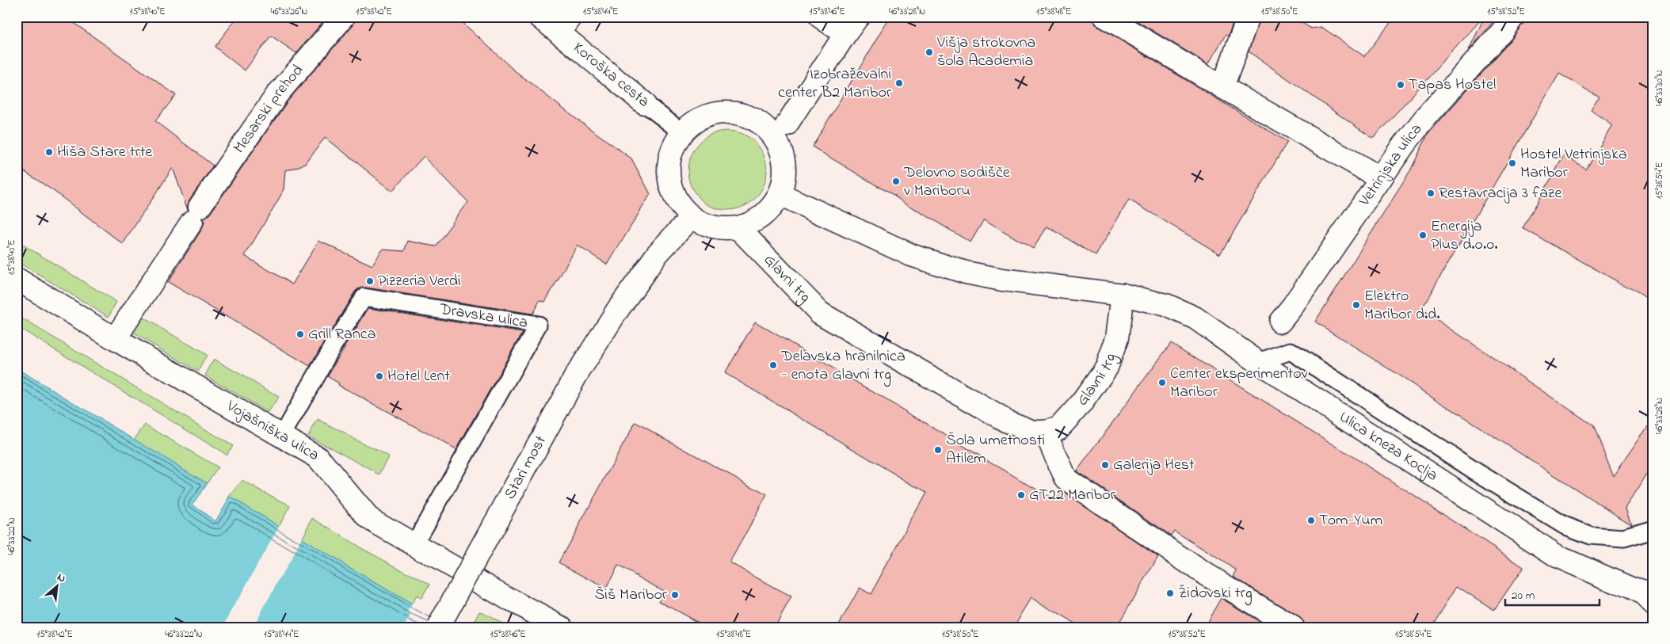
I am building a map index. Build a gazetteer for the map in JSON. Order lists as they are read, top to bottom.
{
  "streets": {
    "street": [
      "Koroška cesta",
      "Mesarski prehod",
      "Vetrinjska ulica",
      "Glavni trg",
      "Vojašniška ulica",
      "Ulica kneza Koclja",
      "Stari most"
    ],
    "lane": ["Dravska ulica"]
  },
  "crossings": [
    ["Koroška cesta", "Glavni trg"],
    ["Koroška cesta", "Stari most"],
    ["Mesarski prehod", "Vojašniška ulica"],
    ["Glavni trg", "Ulica kneza Koclja"],
    ["Glavni trg", "Stari most"],
    ["Dravska ulica", "Vojašniška ulica"]
  ],
  "places": [
    "Višja strokovna šola Academia",
    "Izobraževalni center B2 Maribor",
    "Tapas Hostel",
    "Hiša Stare trte",
    "Hostel Vetrinjska Maribor",
    "Delovno sodišče v Mariboru",
    "Restavracija 3 faze",
    "Energija Plus d.o.o.",
    "Pizzeria Verdi",
    "Elektro Maribor d.d.",
    "Grill Ranca",
    "Delavska hranilnica - enota Glavni trg",
    "Hotel Lent",
    "Center eksperimentov Maribor",
    "Šola umetnosti Atilem",
    "Galerija Hest",
    "GT22 Maribor",
    "Tom-Yum",
    "Židovski trg",
    "Šiš Maribor"
  ],
  "scale_bar": "20 m",
  "north": "top right",
  "coordinates": [
    "15°38'40\"E",
    "46°33'26\"N",
    "15°38'42\"E",
    "15°38'44\"E",
    "15°38'46\"E",
    "46°33'28\"N",
    "15°38'48\"E",
    "15°38'50\"E",
    "15°38'52\"E",
    "46°33'30\"N",
    "15°38'54\"E",
    "46°33'22\"N"
  ]
}
